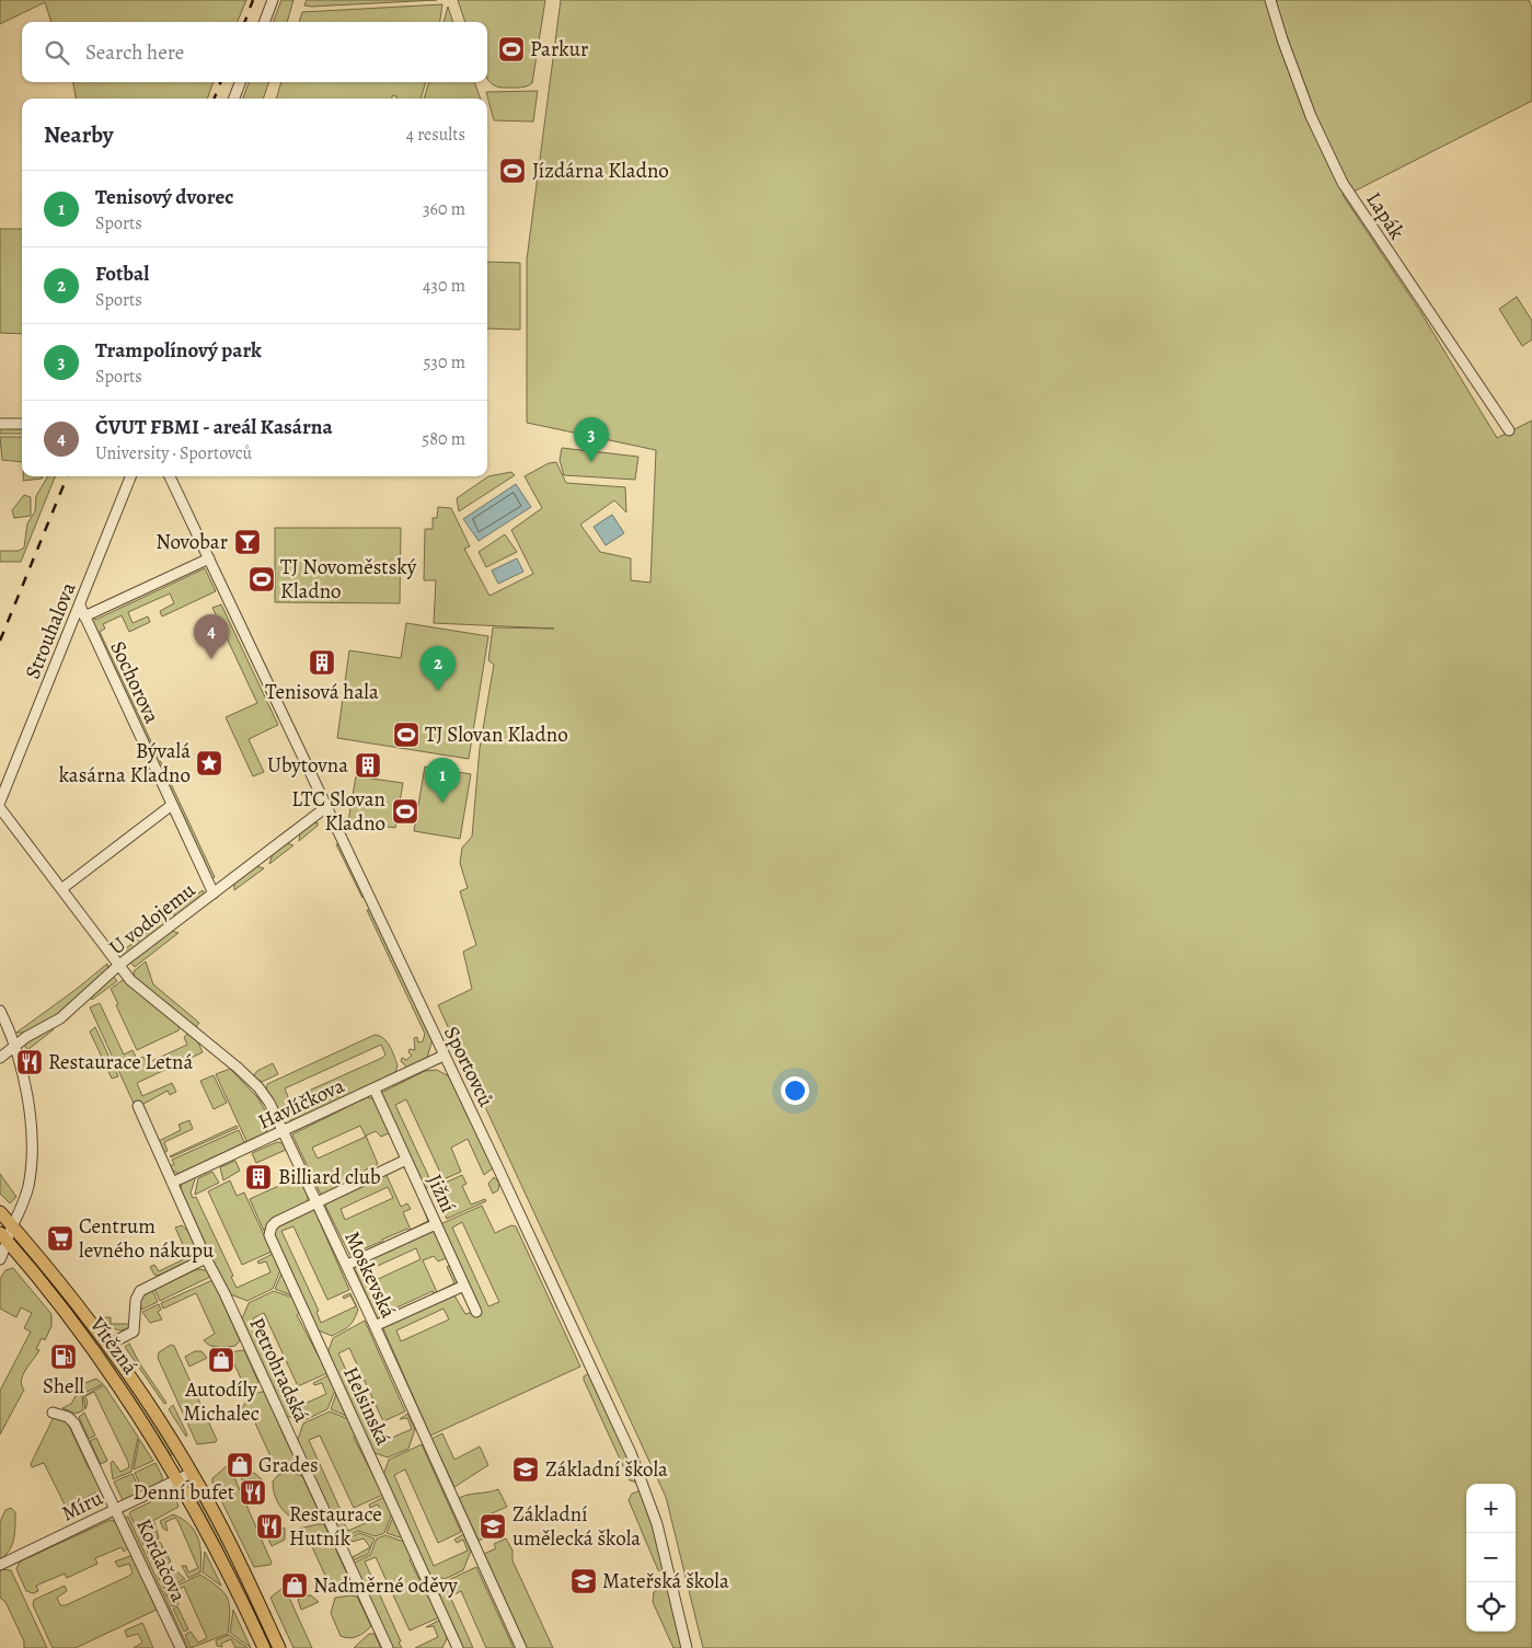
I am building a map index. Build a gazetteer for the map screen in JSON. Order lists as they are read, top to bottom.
{
  "streets": {
    "main road": ["Vítězná"],
    "street": [
      "Lapák",
      "Strouhalova",
      "Sochorova",
      "U vodojemu",
      "Sportovců",
      "Havlíčkova",
      "Jižní",
      "Moskevská",
      "Petrohradská",
      "Helsinská",
      "Míru",
      "Kordačova"
    ]
  },
  "crossings": [
    ["Strouhalova", "Sochorova"],
    ["Sochorova", "U vodojemu"],
    ["U vodojemu", "Sportovců"],
    ["U vodojemu", "Moskevská"],
    ["Sportovců", "Havlíčkova"],
    ["Havlíčkova", "Jižní"],
    ["Havlíčkova", "Moskevská"],
    ["Havlíčkova", "Petrohradská"],
    ["Jižní", "Helsinská"],
    ["Moskevská", "Helsinská"],
    ["Vítězná", "Petrohradská"],
    ["Vítězná", "Míru"],
    ["Míru", "Kordačova"]
  ],
  "places": {
    "sports": [
      "Parkur",
      "Jízdárna Kladno",
      "TJ Novoměstský Kladno",
      "TJ Slovan Kladno",
      "LTC Slovan Kladno"
    ],
    "bar": ["Novobar"],
    "building": ["Tenisová hala", "Ubytovna", "Billiard club"],
    "place": ["Bývalá kasárna Kladno"],
    "restaurant": ["Restaurace Letná", "Denní bufet", "Restaurace Hutník"],
    "supermarket": ["Centrum levného nákupu"],
    "fuel station": ["Shell"],
    "shop": ["Autodíly Michalec", "Grades", "Nadměrné oděvy"],
    "school or university": ["Základní škola", "Základní umělecká škola", "Mateřská škola"]
  },
  "page": {
    "search": "Search here",
    "heading": ["Nearby", "4 results"],
    "list": [
      {
        "mark": "1",
        "name": "Tenisový dvorec",
        "note": "Sports",
        "value": "360 m"
      },
      {
        "mark": "2",
        "name": "Fotbal",
        "note": "Sports",
        "value": "430 m"
      },
      {
        "mark": "3",
        "name": "Trampolínový park",
        "note": "Sports",
        "value": "530 m"
      },
      {
        "mark": "4",
        "name": "ČVUT FBMI - areál Kasárna",
        "note": "University · Sportovců",
        "value": "580 m"
      }
    ],
    "pins": [
      "3",
      "4",
      "2",
      "1"
    ],
    "map_buttons": ["+", "−"]
  }
}
